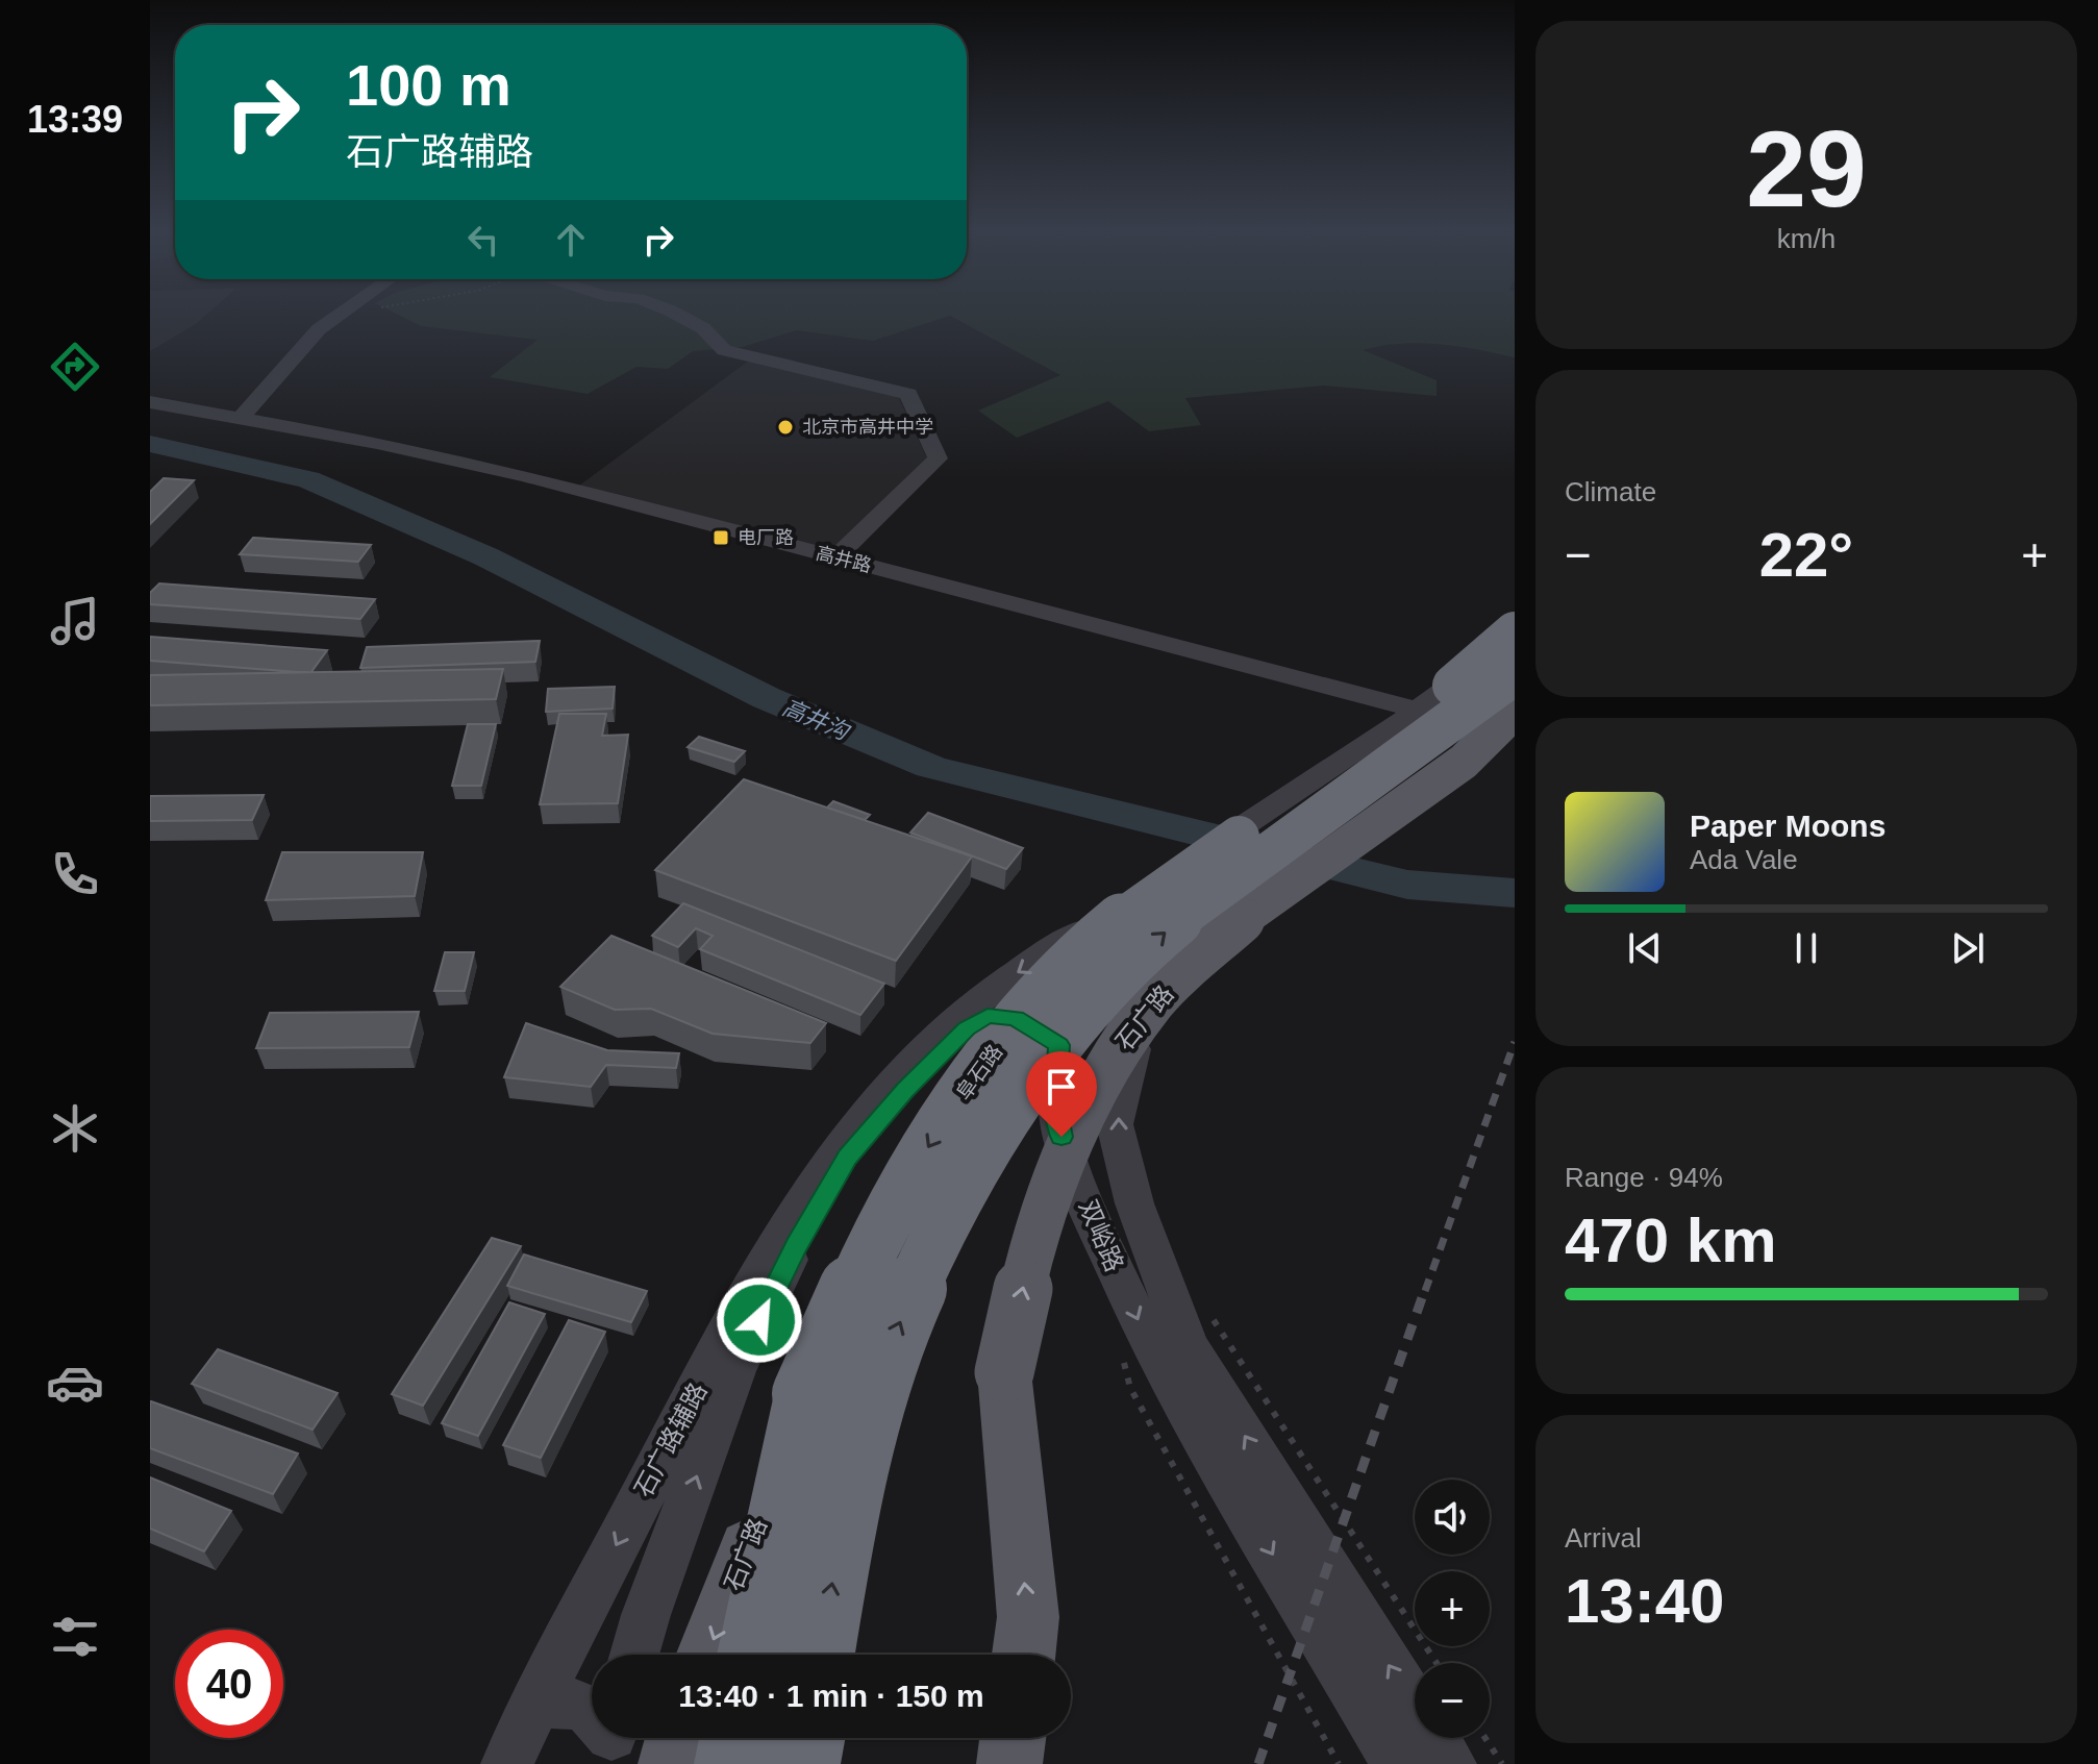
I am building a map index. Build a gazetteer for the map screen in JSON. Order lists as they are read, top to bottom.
{
  "streets": {
    "highway": ["阜石路"],
    "main road": ["石广路"],
    "street": ["高井路", "双峪路", "石广路辅路"]
  },
  "crossings": [
    ["高井路", "石广路"],
    ["高井路", "双峪路"],
    ["石广路", "阜石路"],
    ["石广路", "双峪路"],
    ["阜石路", "双峪路"],
    ["双峪路", "石广路辅路"]
  ],
  "water": ["高井沟"],
  "places": {
    "other": ["北京市高井中学"],
    "transit": ["电厂路"]
  },
  "page": {
    "tabs": "13:39",
    "tile": [
      ["29", "km/h"],
      "Climate",
      ["Range · 94%", "470 km"],
      ["Arrival", "13:40"]
    ],
    "turn": ["100 m", "石广路辅路"],
    "heat": ["−", "22°", "+"],
    "song": ["Paper Moons", "Ada Vale"],
    "map_buttons": ["+", "−"],
    "limit": "40",
    "trip": "13:40 · 1 min · 150 m"
  }
}
